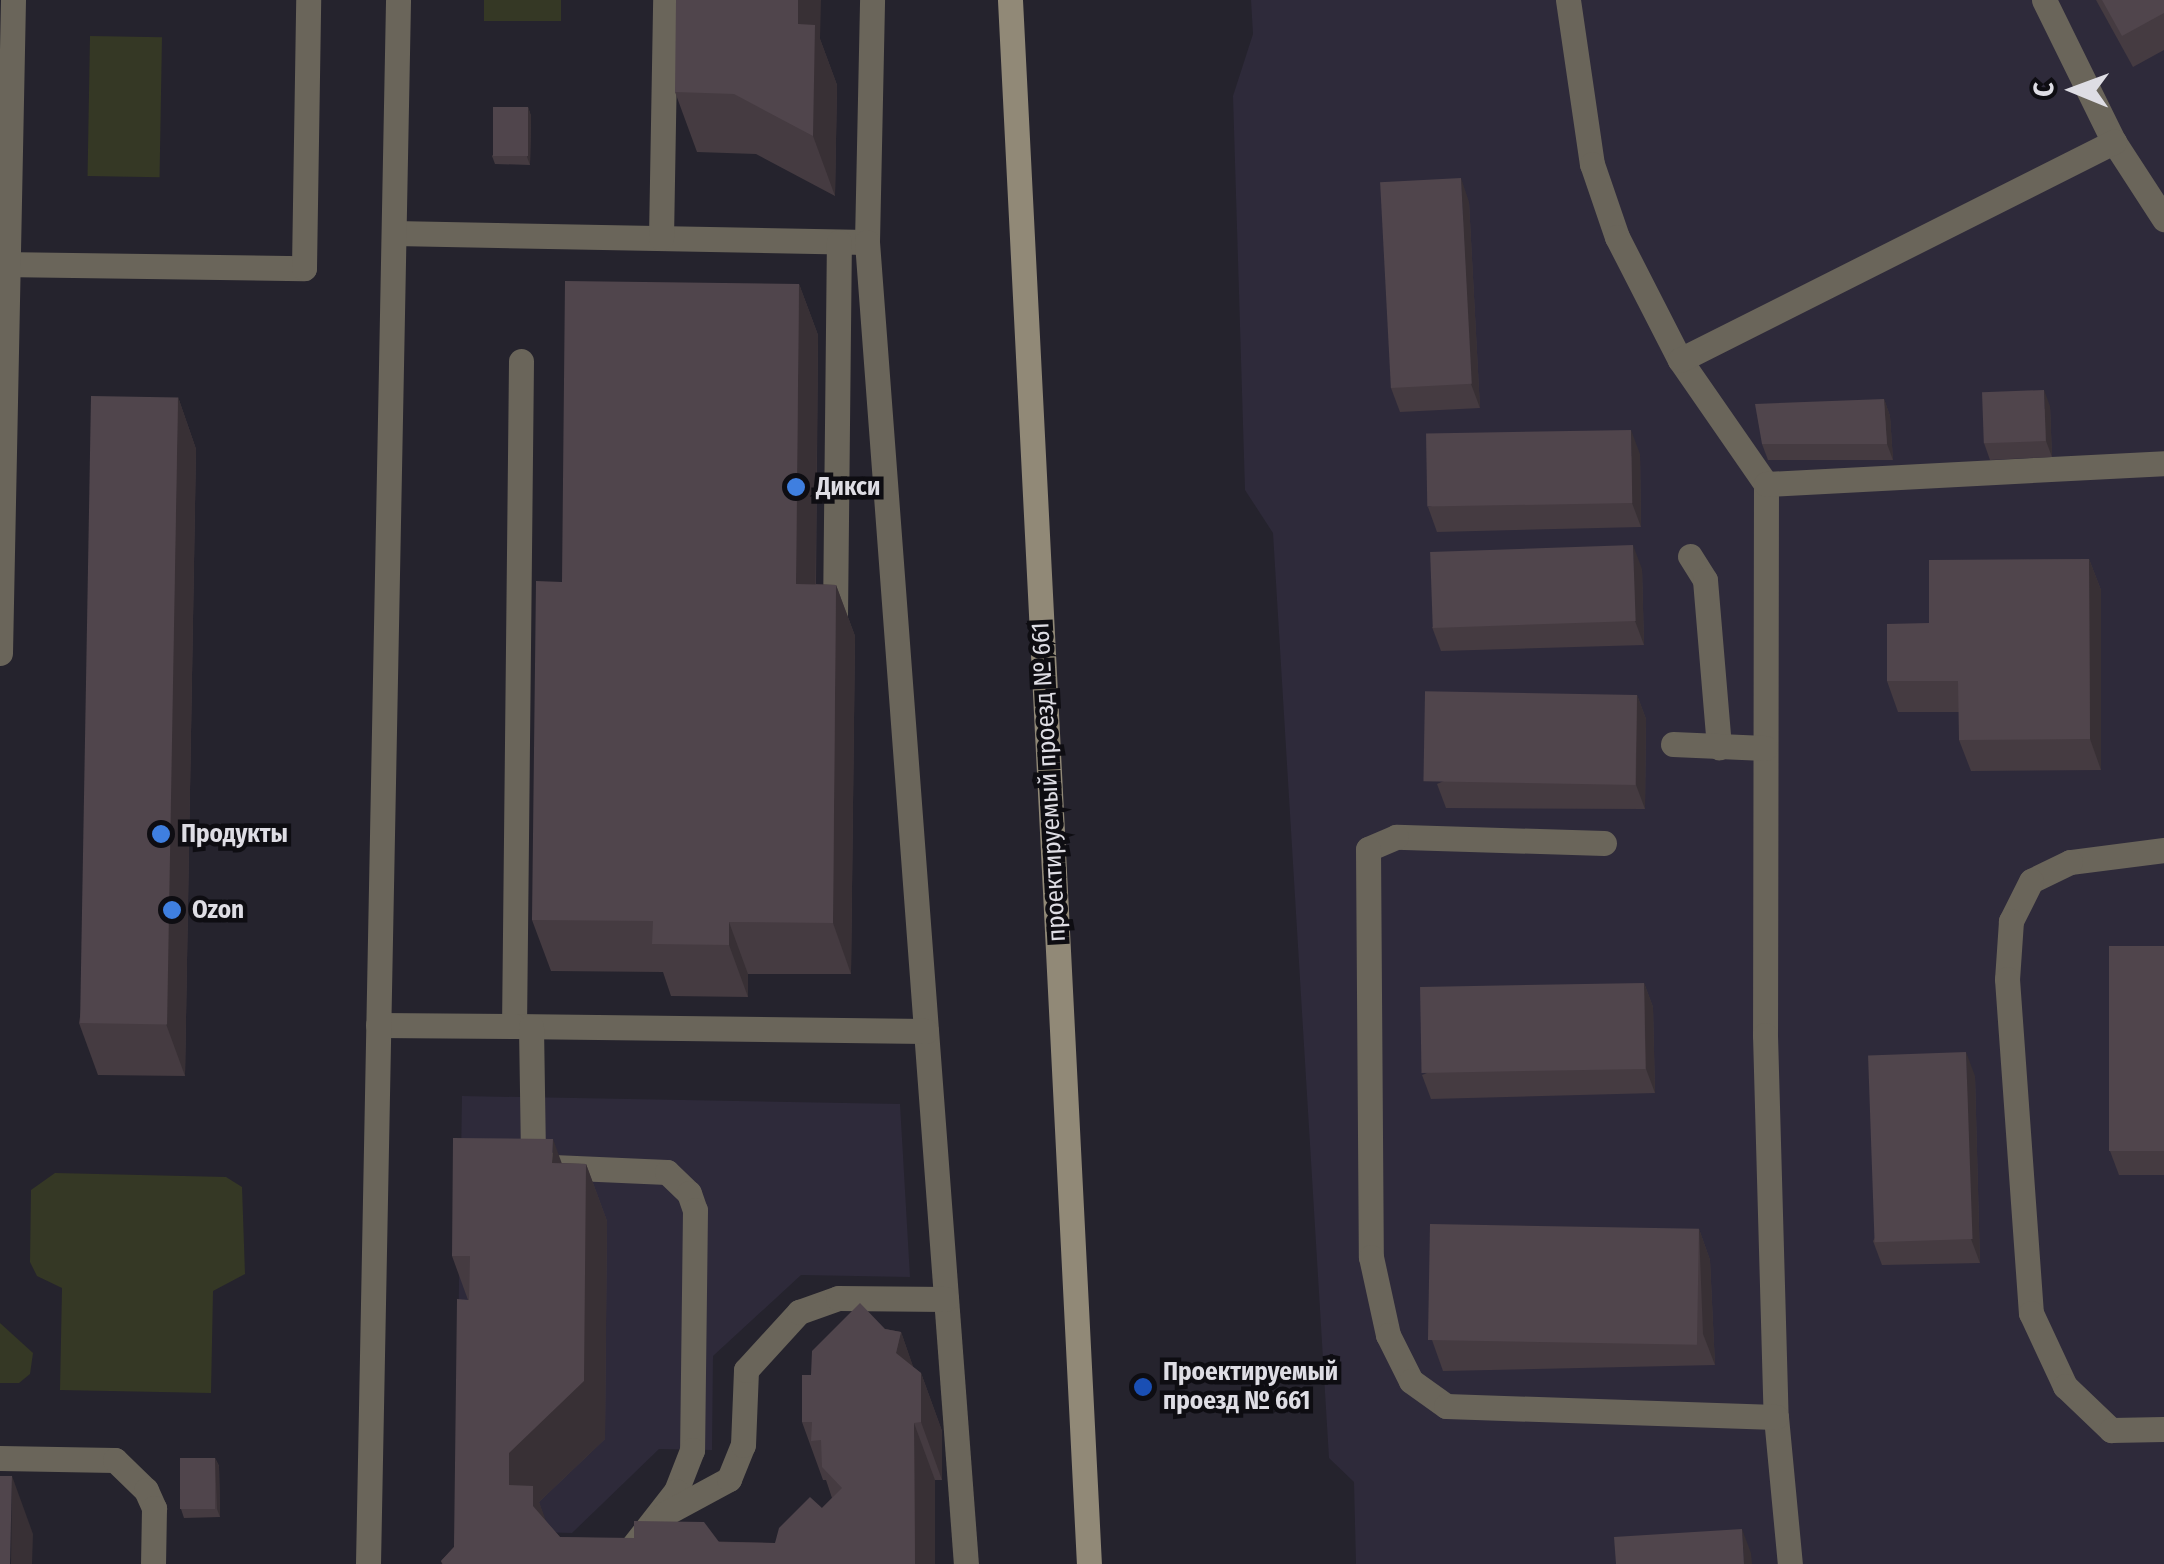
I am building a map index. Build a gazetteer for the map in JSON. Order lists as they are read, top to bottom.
{
  "streets": {
    "main road": ["проектируемый проезд № 661"]
  },
  "places": [
    "Дикси",
    "Продукты",
    "Ozon",
    "Проектируемый проезд № 661"
  ],
  "north": "left"
}
